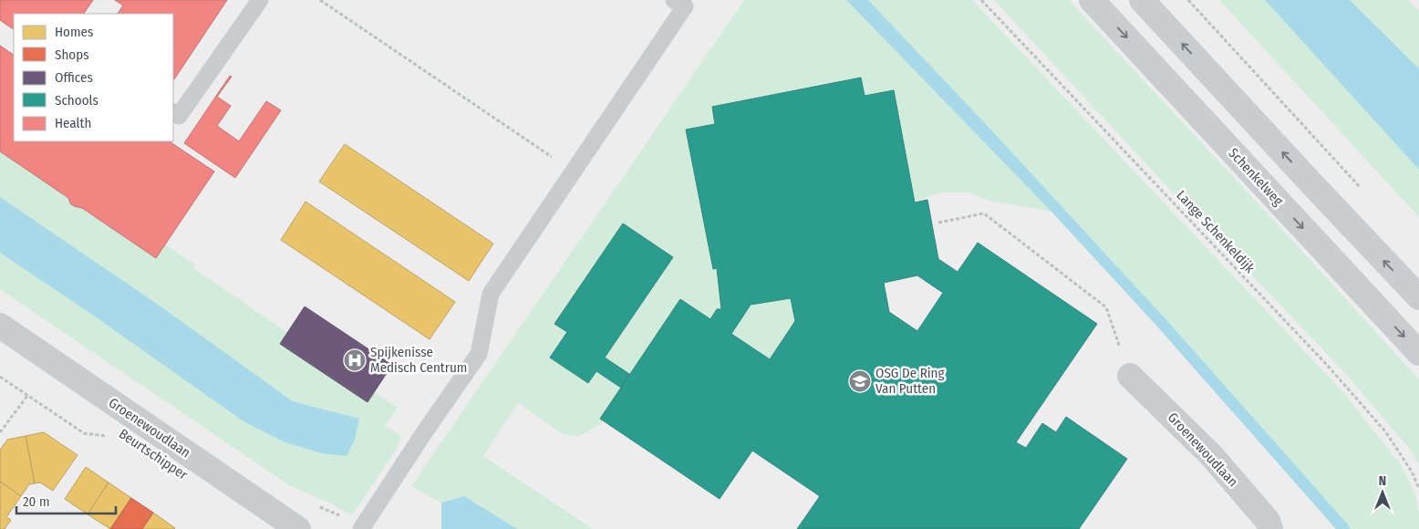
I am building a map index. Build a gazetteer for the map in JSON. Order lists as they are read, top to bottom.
{
  "streets": {
    "main road": ["Schenkelweg"],
    "street": ["Groenewoudlaan"],
    "path": ["Lange Schenkeldijk", "Beurtschipper"]
  },
  "places": {
    "hospital": ["Spijkenisse Medisch Centrum"],
    "school or university": ["OSG De Ring Van Putten"]
  },
  "legend": [
    "Homes",
    "Shops",
    "Offices",
    "Schools",
    "Health"
  ],
  "scale_bar": "20 m",
  "north": "top"
}
